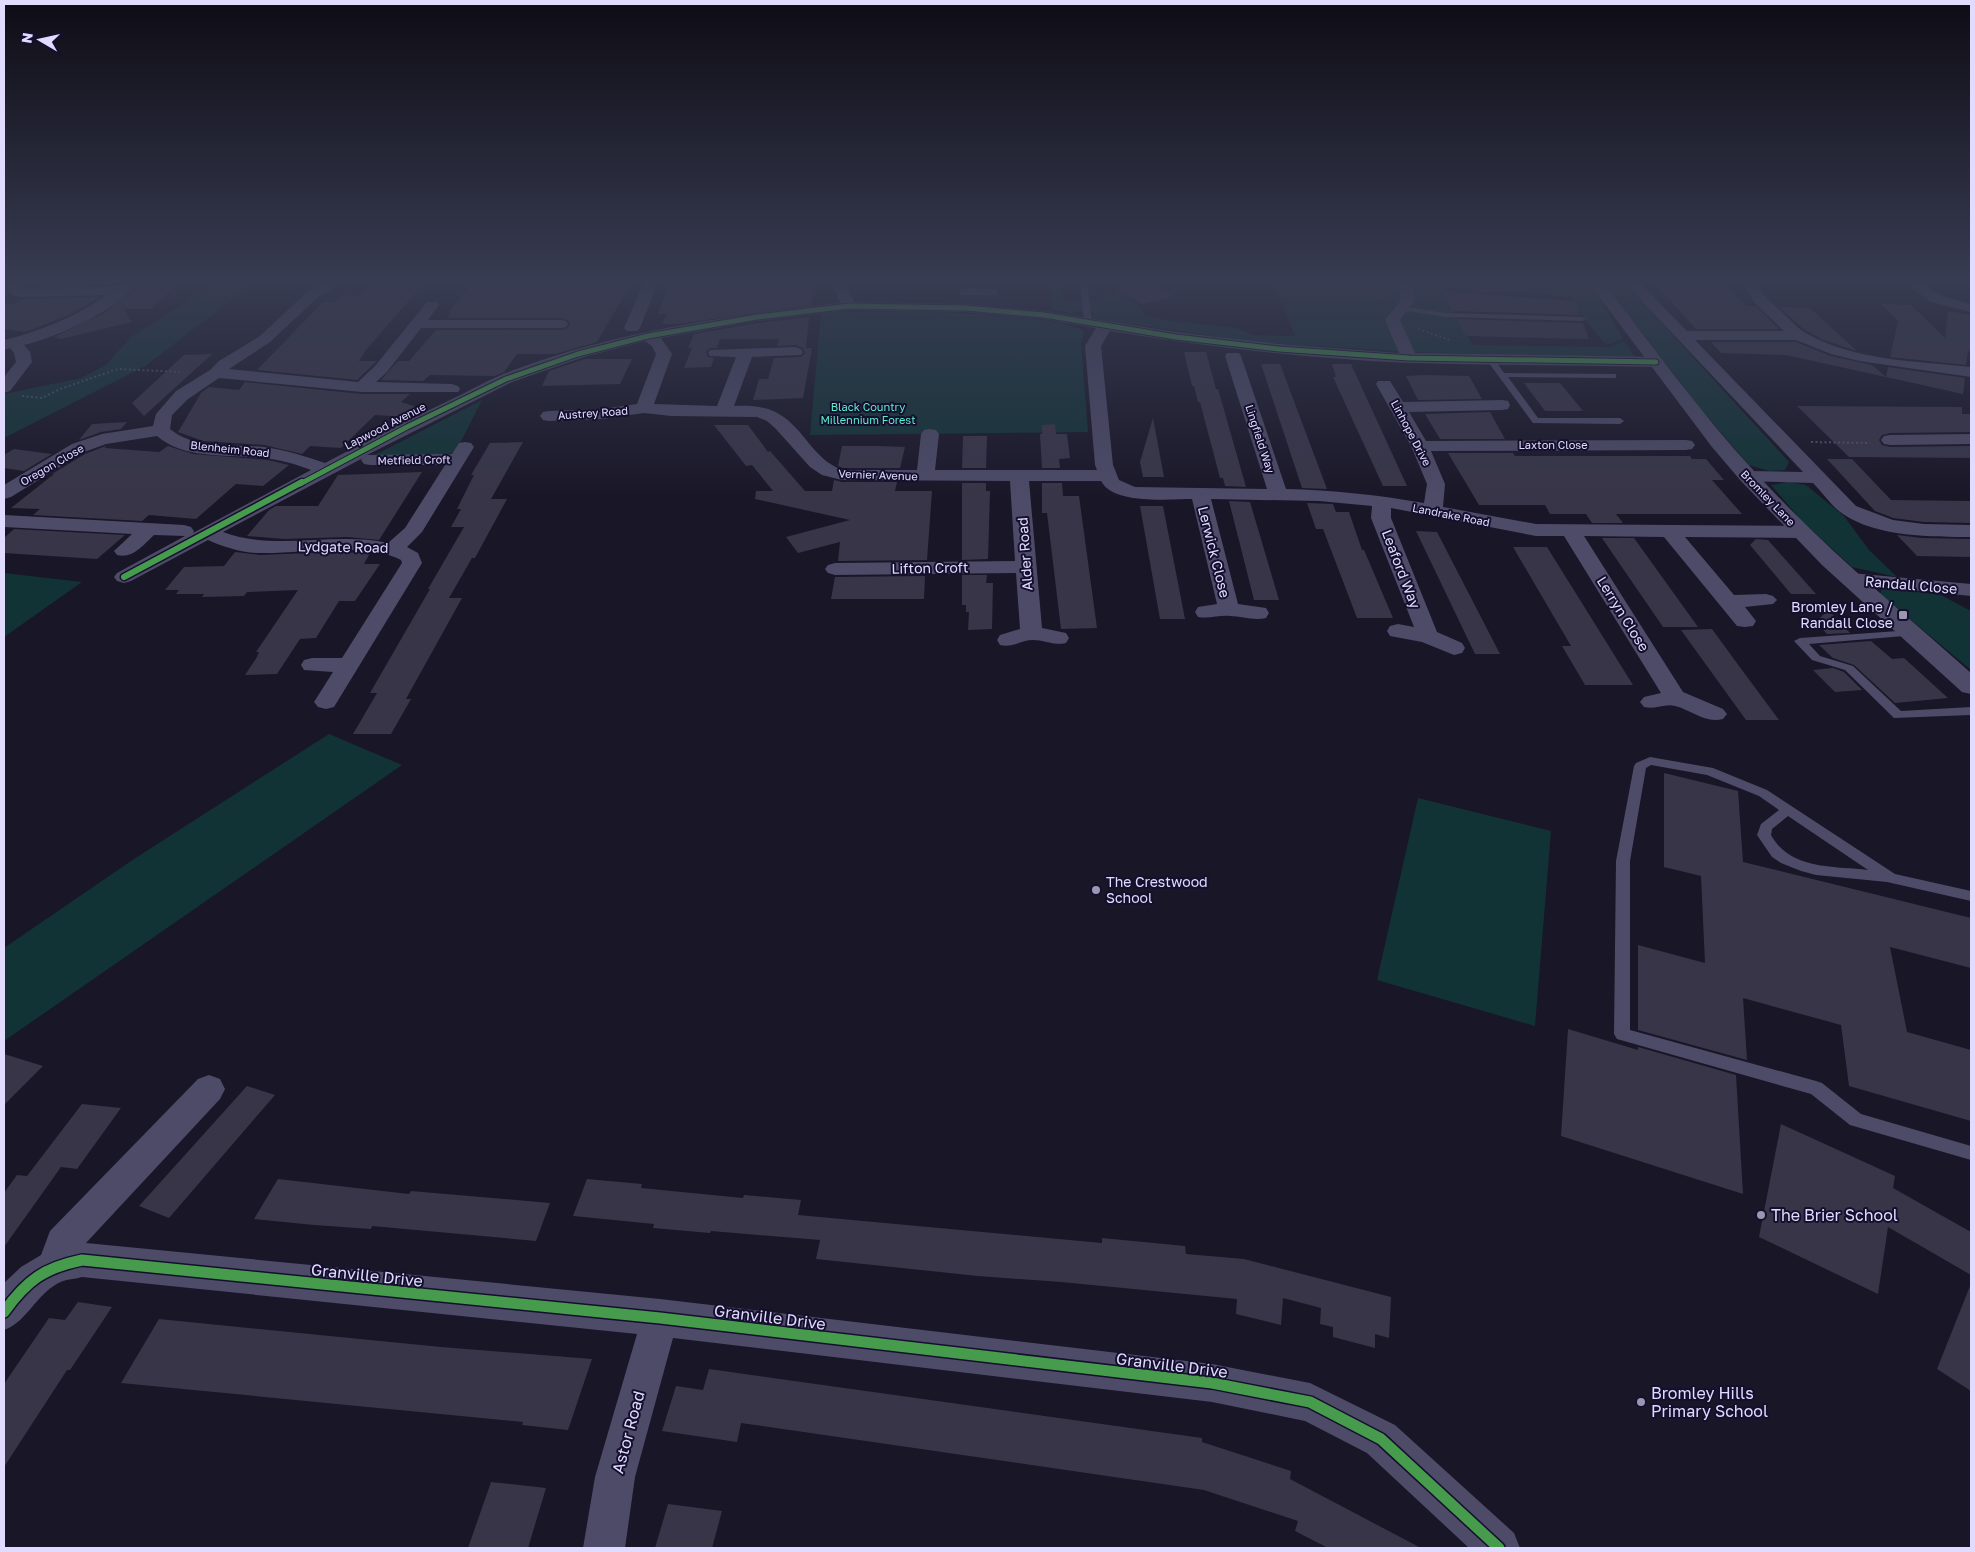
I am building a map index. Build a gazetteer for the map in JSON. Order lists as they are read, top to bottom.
{
  "streets": {
    "street": [
      "Austrey Road",
      "Lapwood Avenue",
      "Linhope Drive",
      "Lingfield Way",
      "Laxton Close",
      "Blenheim Road",
      "Metfield Croft",
      "Oregon Close",
      "Vernier Avenue",
      "Bromley Lane",
      "Landrake Road",
      "Lydgate Road",
      "Lerwick Close",
      "Alder Road",
      "Lifton Croft",
      "Leaford Way",
      "Randall Close",
      "Lerryn Close",
      "Granville Drive",
      "Astor Road"
    ]
  },
  "crossings": [
    ["Austrey Road", "Vernier Avenue"],
    ["Lapwood Avenue", "Blenheim Road"],
    ["Lapwood Avenue", "Bromley Lane"],
    ["Lapwood Avenue", "Lydgate Road"],
    ["Linhope Drive", "Laxton Close"],
    ["Linhope Drive", "Landrake Road"],
    ["Lingfield Way", "Landrake Road"],
    ["Blenheim Road", "Oregon Close"],
    ["Metfield Croft", "Lydgate Road"],
    ["Vernier Avenue", "Landrake Road"],
    ["Vernier Avenue", "Alder Road"],
    ["Bromley Lane", "Landrake Road"],
    ["Bromley Lane", "Randall Close"],
    ["Landrake Road", "Lerwick Close"],
    ["Landrake Road", "Leaford Way"],
    ["Landrake Road", "Lerryn Close"],
    ["Alder Road", "Lifton Croft"],
    ["Granville Drive", "Astor Road"]
  ],
  "parks": ["Black Country Millennium Forest"],
  "places": {
    "transit": ["Bromley Lane / Randall Close"],
    "other": ["The Crestwood School", "The Brier School", "Bromley Hills Primary School"]
  },
  "north": "left"
}
